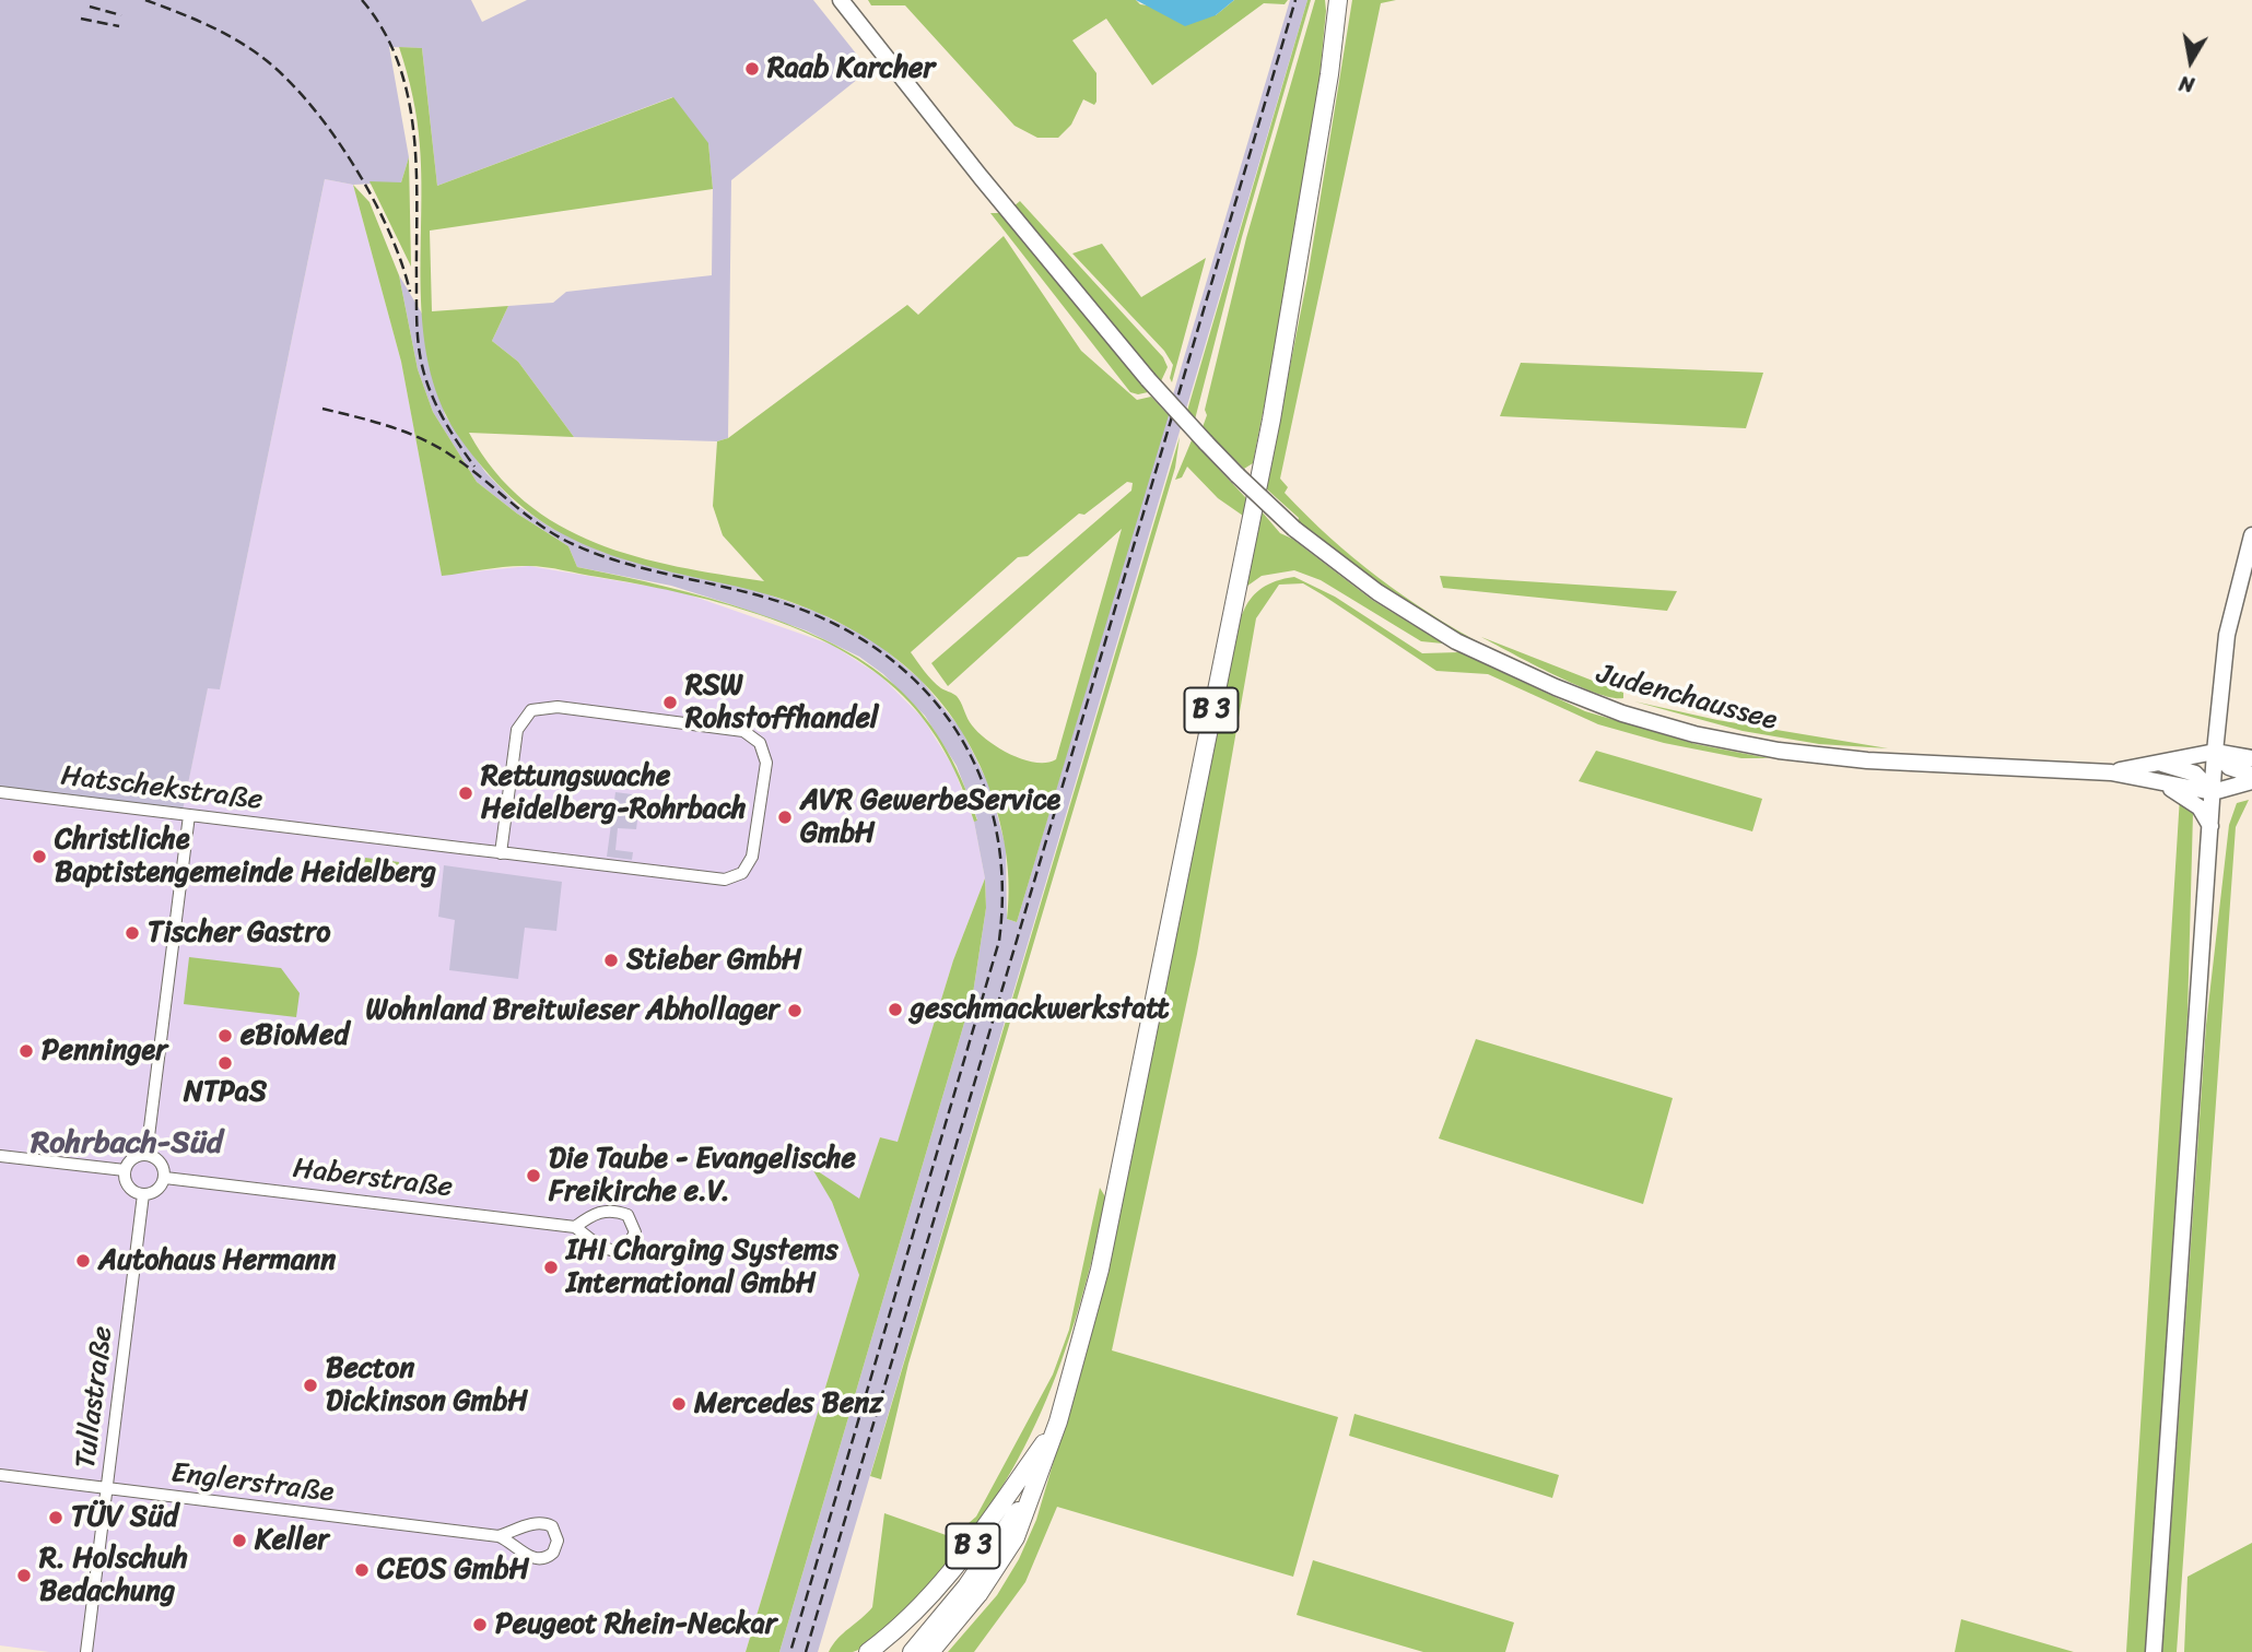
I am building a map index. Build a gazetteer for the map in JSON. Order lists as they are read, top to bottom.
{
  "streets": {
    "main road": ["Judenchaussee", "B 3"],
    "street": [
      "Hatschekstraße",
      "Haberstraße",
      "Tullastraße",
      "Englerstraße"
    ]
  },
  "crossings": [
    ["Haberstraße", "Tullastraße"],
    ["Tullastraße", "Englerstraße"]
  ],
  "districts": ["Rohrbach-Süd"],
  "places": [
    "Raab Karcher",
    "RSW Rohstoffhandel",
    "Rettungswache Heidelberg-Rohrbach",
    "AVR GewerbeService GmbH",
    "Christliche Baptistengemeinde Heidelberg",
    "Tischer Gastro",
    "Stieber GmbH",
    "geschmackwerkstatt",
    "Wohnland Breitwieser Abhollager",
    "eBioMed",
    "Penninger",
    "NTPaS",
    "Die Taube - Evangelische Freikirche e.V.",
    "Autohaus Hermann",
    "IHI Charging Systems International GmbH",
    "Becton Dickinson GmbH",
    "Mercedes Benz",
    "TÜV Süd",
    "Keller",
    "CEOS GmbH",
    "R. Holschuh Bedachung",
    "Peugeot Rhein-Neckar"
  ],
  "north": "bottom"
}
